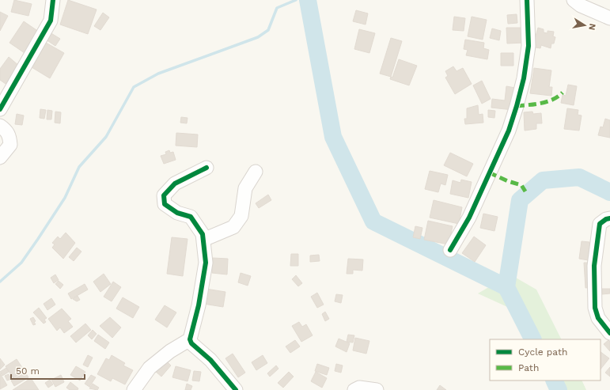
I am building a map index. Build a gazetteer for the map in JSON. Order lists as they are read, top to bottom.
{
  "legend": ["Cycle path", "Path"],
  "scale_bar": "50 m",
  "north": "right"
}
